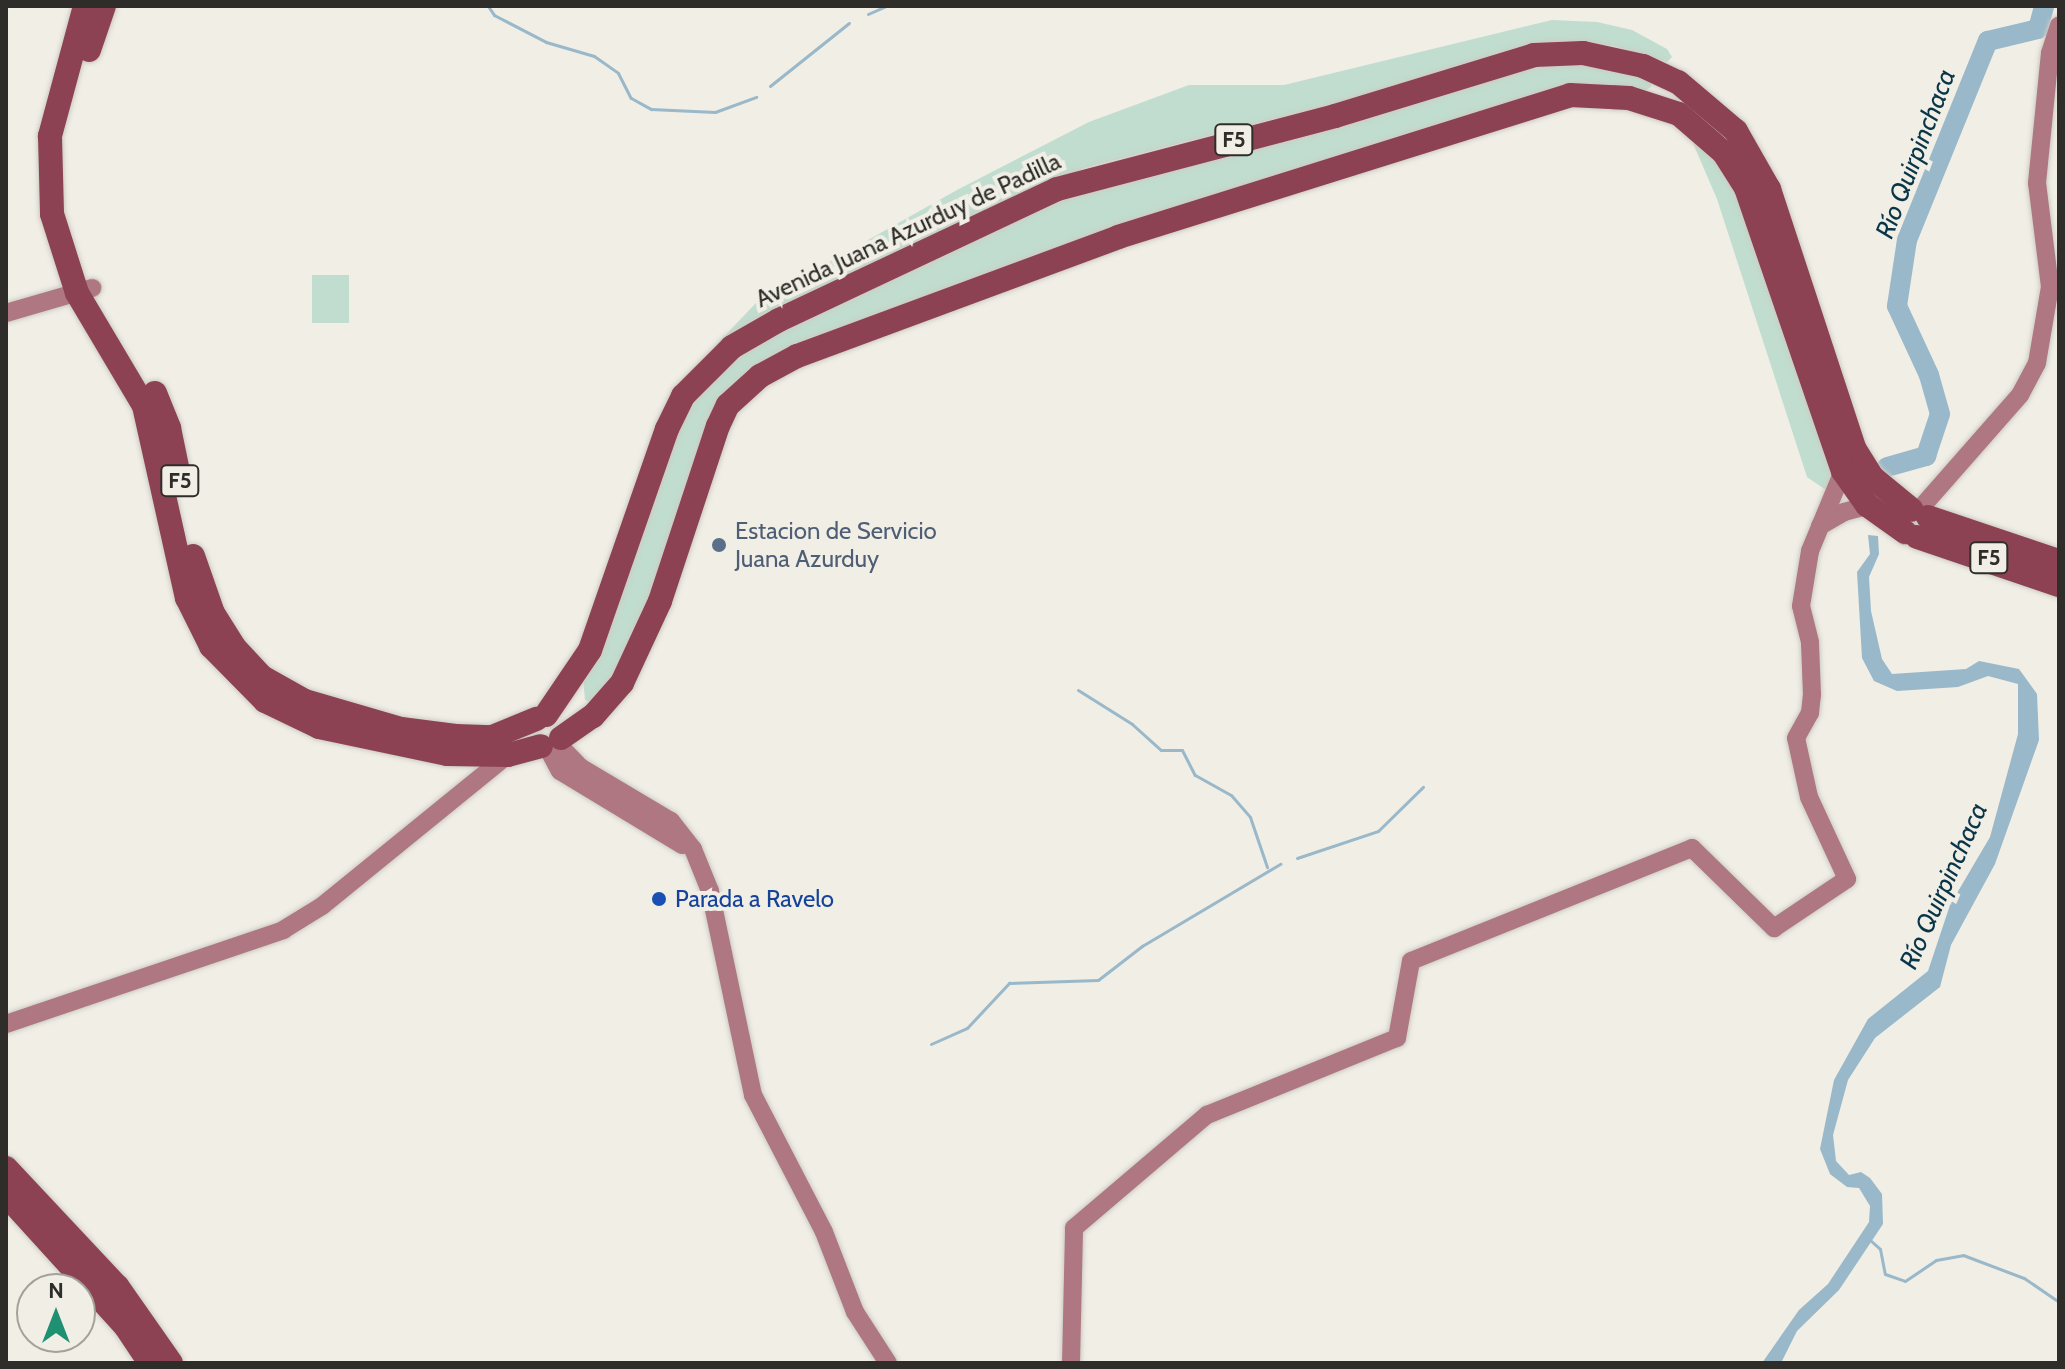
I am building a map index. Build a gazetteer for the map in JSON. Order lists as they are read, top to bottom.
{
  "streets": {
    "highway": ["F5", "Avenida Juana Azurduy de Padilla"]
  },
  "crossings": [
    ["F5", "Avenida Juana Azurduy de Padilla"]
  ],
  "water": ["Río Quirpinchaca"],
  "places": ["Estacion de Servicio Juana Azurduy", "Parada a Ravelo"],
  "north": "top"
}
